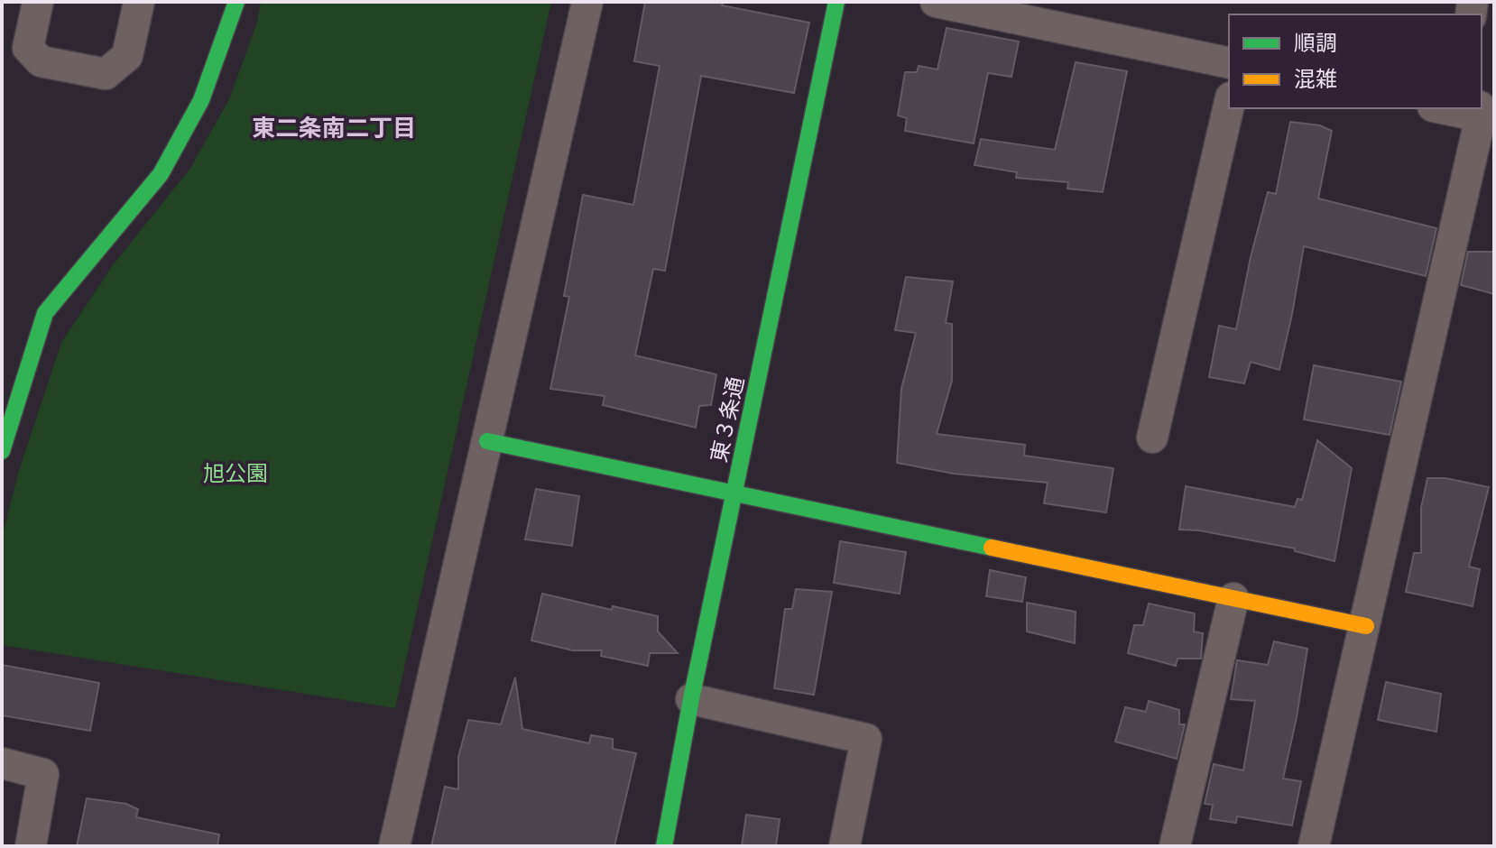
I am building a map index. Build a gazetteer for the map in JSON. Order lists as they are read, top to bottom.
{
  "streets": {
    "street": ["東３条通"]
  },
  "districts": ["東二条南二丁目"],
  "parks": ["旭公園"],
  "legend": ["順調", "混雑"]
}
